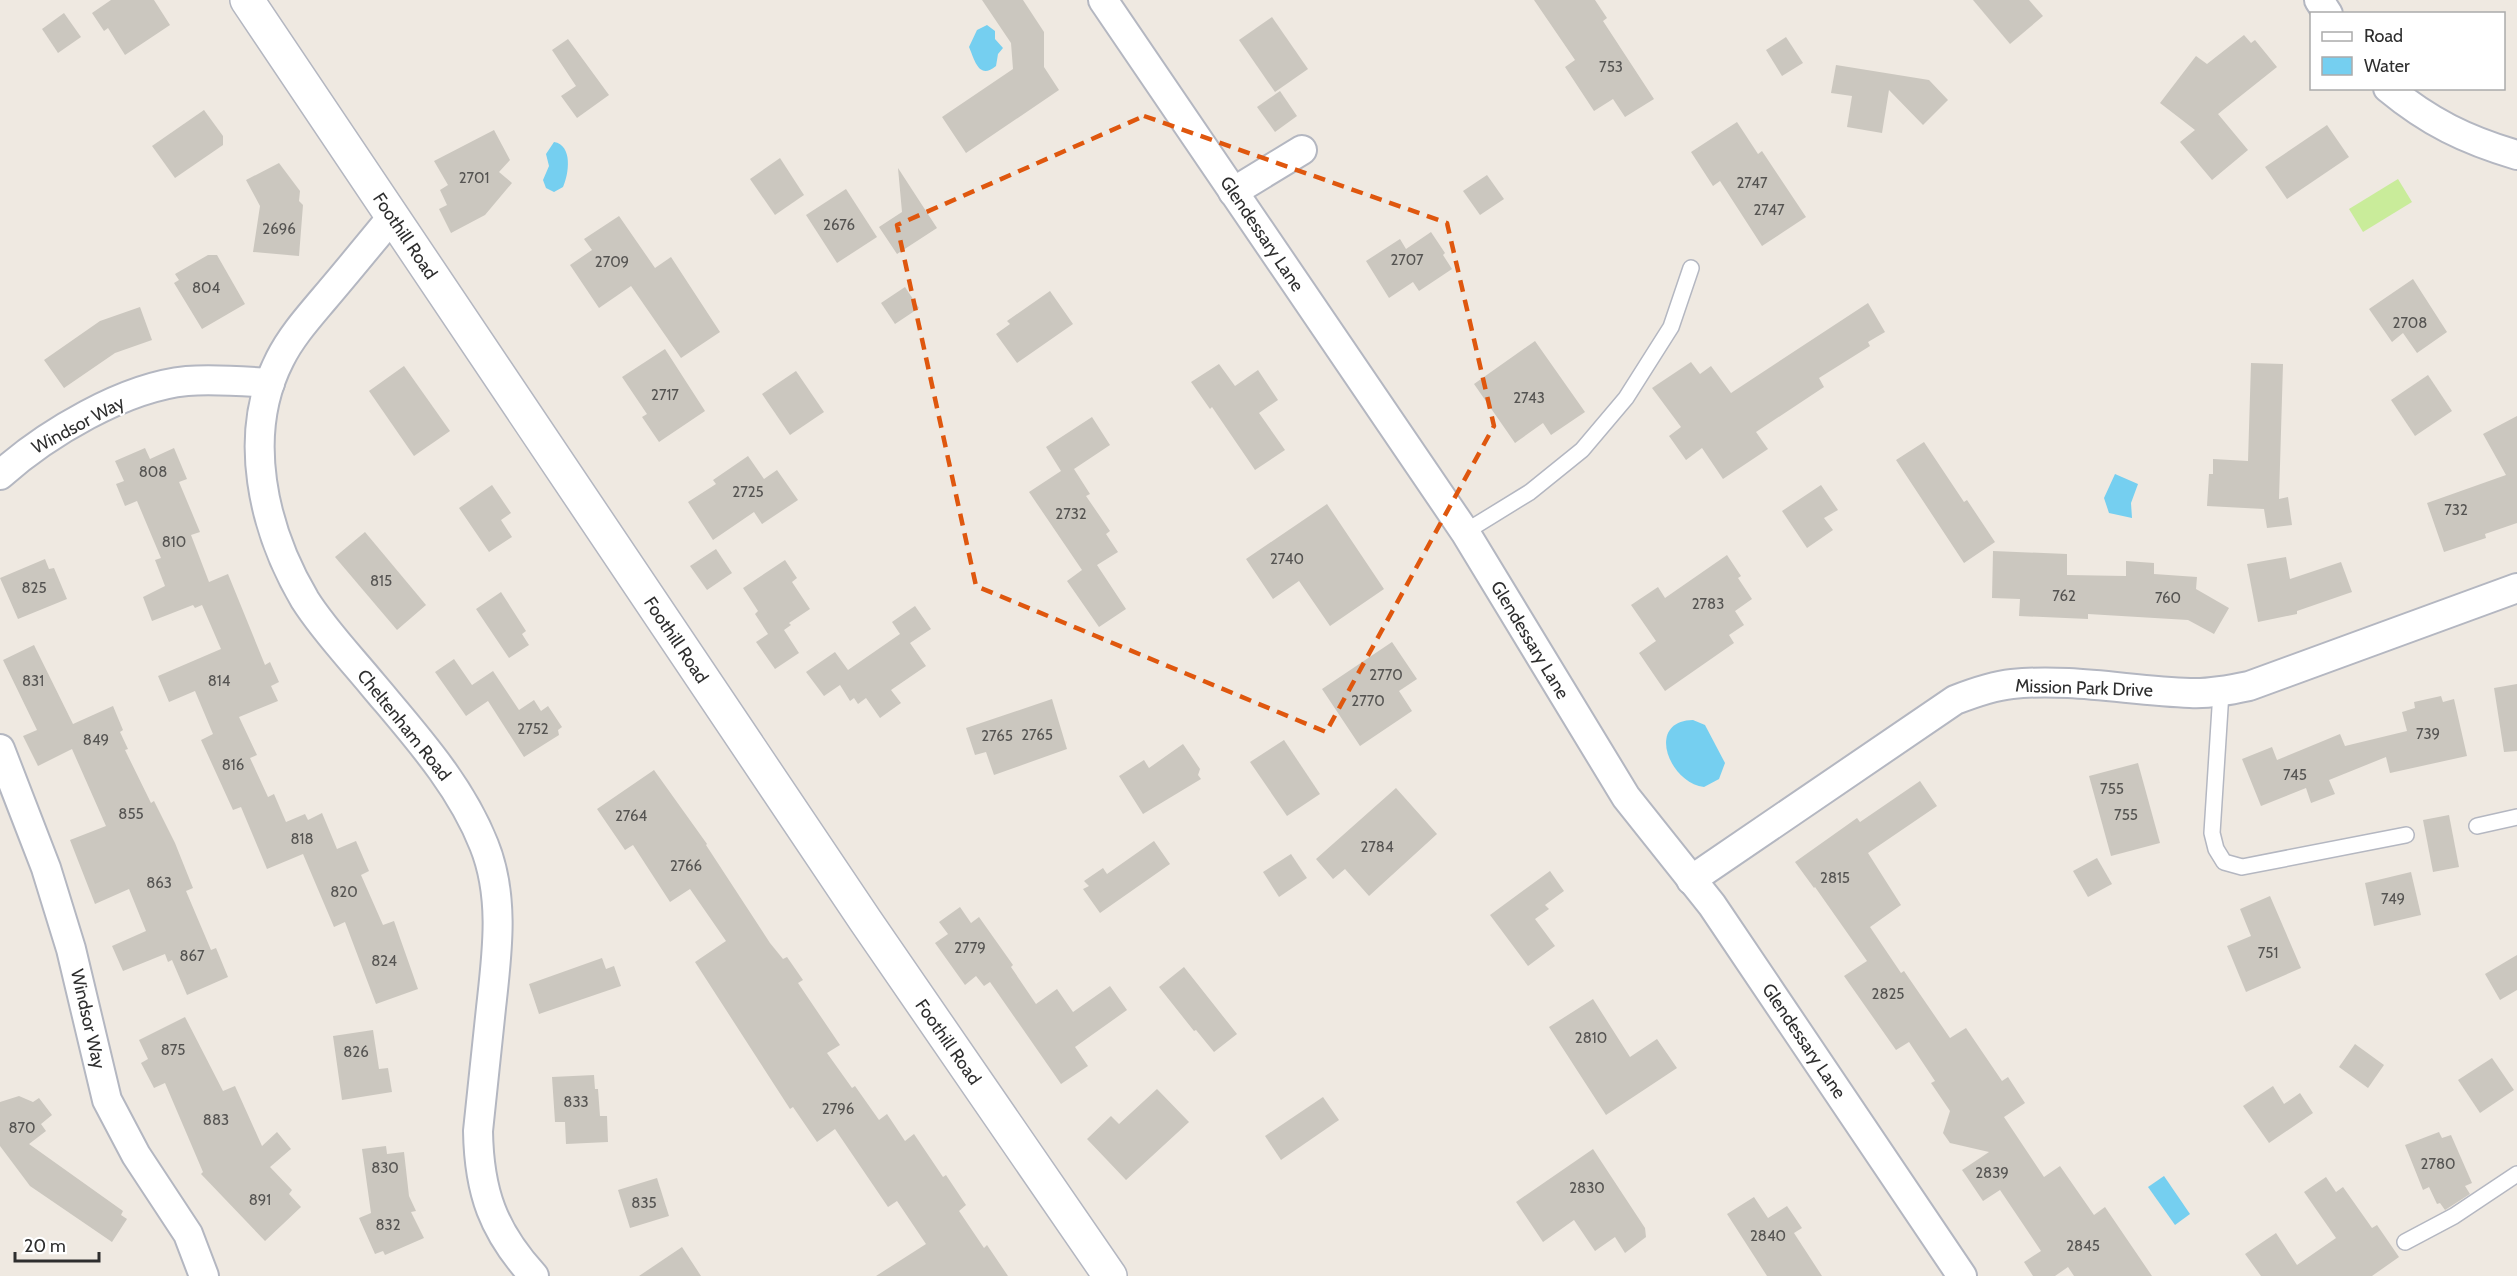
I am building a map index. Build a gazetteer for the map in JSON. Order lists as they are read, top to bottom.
{
  "streets": {
    "main road": ["Foothill Road"],
    "street": [
      "Glendessary Lane",
      "Windsor Way",
      "Mission Park Drive",
      "Cheltenham Road"
    ]
  },
  "crossings": [
    ["Glendessary Lane", "Mission Park Drive"],
    ["Foothill Road", "Cheltenham Road"],
    ["Windsor Way", "Cheltenham Road"]
  ],
  "house_numbers": [
    "753",
    "2701",
    "2747",
    "2747",
    "2676",
    "2696",
    "2707",
    "2709",
    "804",
    "2708",
    "2717",
    "2743",
    "808",
    "2725",
    "732",
    "2732",
    "810",
    "2740",
    "815",
    "825",
    "762",
    "760",
    "2783",
    "2770",
    "831",
    "814",
    "2770",
    "2752",
    "739",
    "2765",
    "2765",
    "849",
    "816",
    "745",
    "755",
    "855",
    "755",
    "2764",
    "818",
    "2784",
    "2766",
    "2815",
    "863",
    "820",
    "749",
    "2779",
    "751",
    "867",
    "824",
    "2825",
    "2810",
    "875",
    "826",
    "833",
    "2796",
    "883",
    "870",
    "2780",
    "830",
    "2839",
    "2830",
    "891",
    "835",
    "832",
    "2840",
    "2845"
  ],
  "legend": ["Road", "Water"],
  "scale_bar": "20 m"
}
